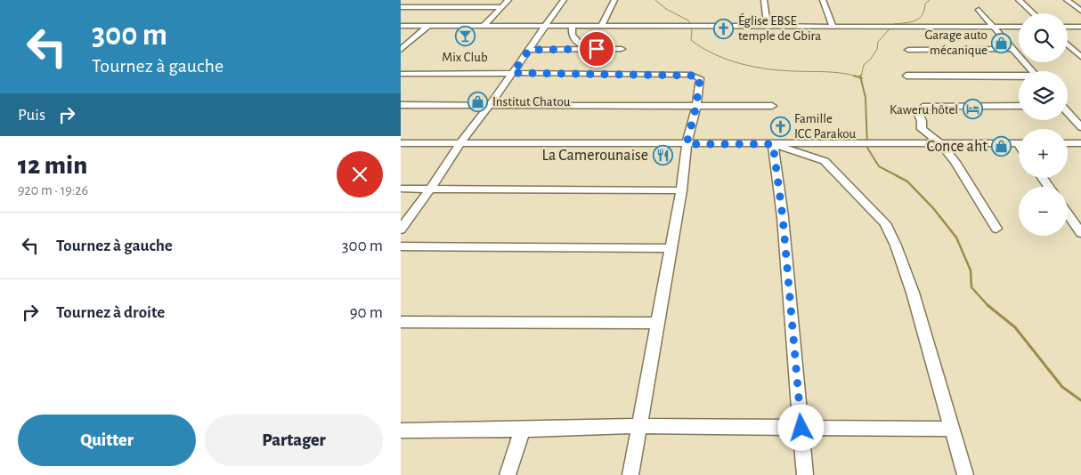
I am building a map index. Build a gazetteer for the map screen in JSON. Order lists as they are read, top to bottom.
{
  "places": {
    "church": ["Église EBSE temple de Gbira", "Famille ICC Parakou"],
    "bar": ["Mix Club"],
    "shop": ["Garage auto mécanique", "Institut Chatou", "Conce aht"],
    "hotel": ["Kaweru hôtel"],
    "restaurant": ["La Camerounaise"]
  },
  "page": {
    "turn": ["300 m", "Tournez à gauche"],
    "map_buttons": ["+", "−"],
    "then": "Puis",
    "heading": ["12 min", "920 m · 19:26"],
    "list": [
      {
        "name": "Tournez à gauche",
        "value": "300 m"
      },
      {
        "name": "Tournez à droite",
        "value": "90 m"
      }
    ],
    "buttons": ["Quitter", "Partager"]
  }
}
